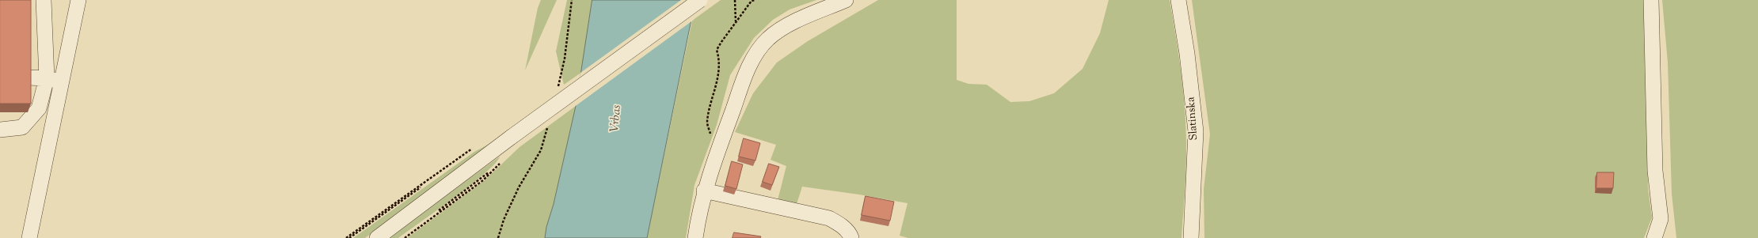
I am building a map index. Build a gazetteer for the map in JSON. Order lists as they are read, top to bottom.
{
  "streets": {
    "street": ["Slatinska"]
  },
  "water": ["Vrbas"]
}
